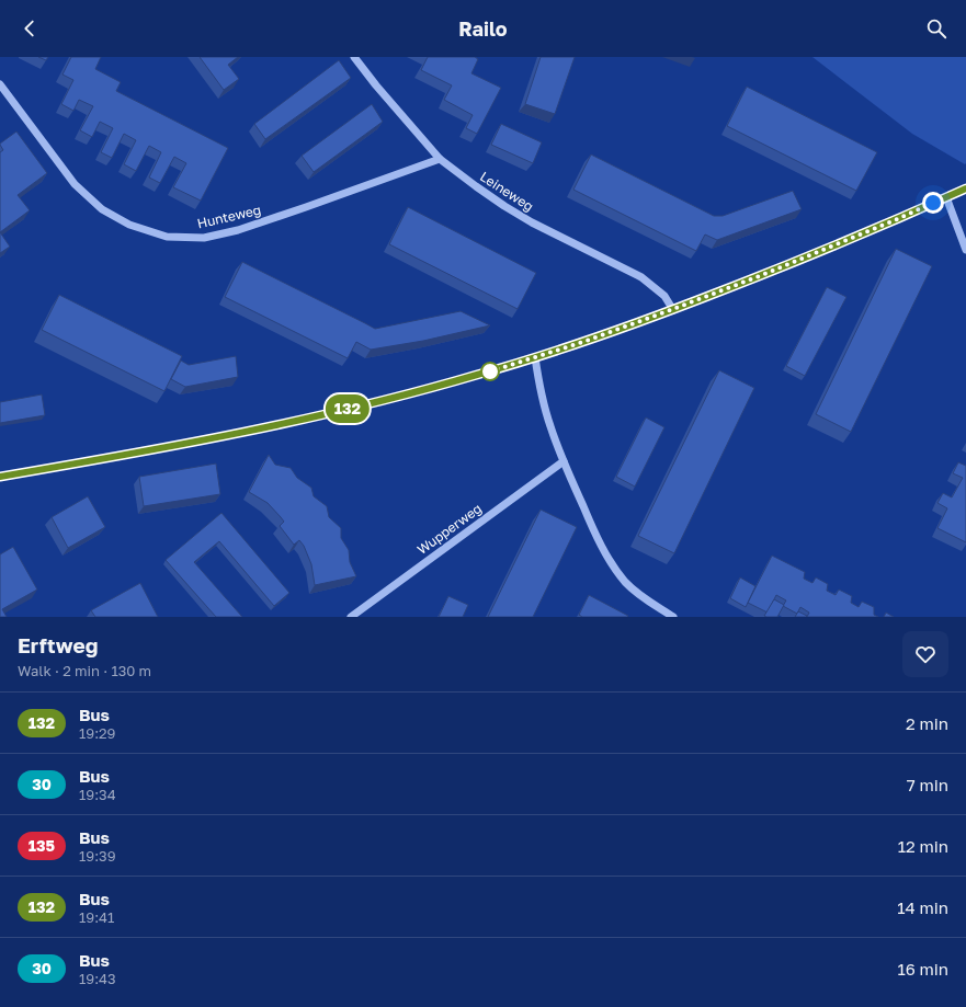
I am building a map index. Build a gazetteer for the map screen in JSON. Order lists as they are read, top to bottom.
{
  "streets": {
    "street": ["Leineweg", "Hunteweg", "Wupperweg"]
  },
  "crossings": [
    ["Leineweg", "Hunteweg"]
  ],
  "lines": ["bus line 132"],
  "page": {
    "header": "Railo",
    "on_map": "132",
    "heading": ["Erftweg", "Walk · 2 min · 130 m"],
    "list": [
      {
        "mark": "132",
        "name": "Bus",
        "note": "19:29",
        "value": "2 min"
      },
      {
        "mark": "30",
        "name": "Bus",
        "note": "19:34",
        "value": "7 min"
      },
      {
        "mark": "135",
        "name": "Bus",
        "note": "19:39",
        "value": "12 min"
      },
      {
        "mark": "132",
        "name": "Bus",
        "note": "19:41",
        "value": "14 min"
      },
      {
        "mark": "30",
        "name": "Bus",
        "note": "19:43",
        "value": "16 min"
      }
    ]
  }
}
